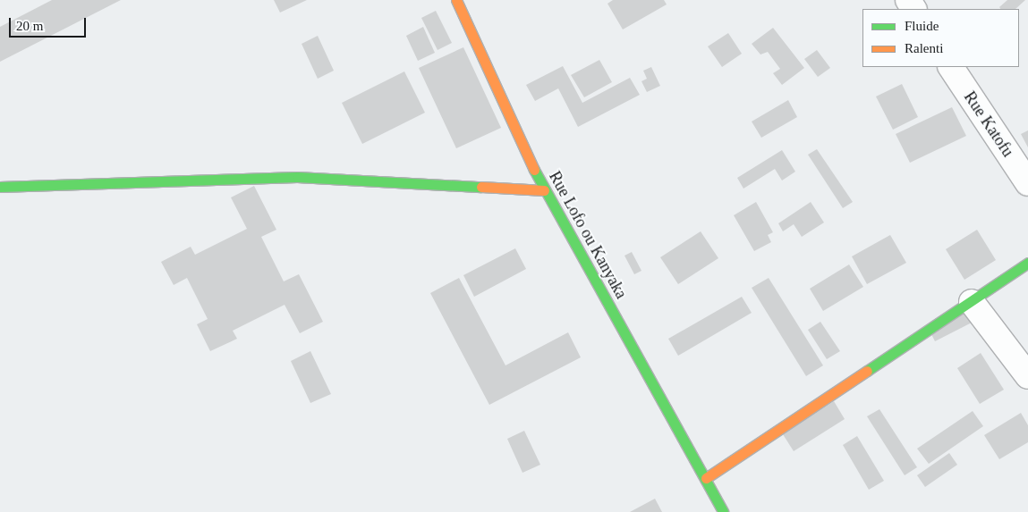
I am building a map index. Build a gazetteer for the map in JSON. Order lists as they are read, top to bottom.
{
  "streets": {
    "street": ["Rue Katofu", "Rue Lofo ou Kanyaka"]
  },
  "legend": ["Fluide", "Ralenti"],
  "scale_bar": "20 m"
}
